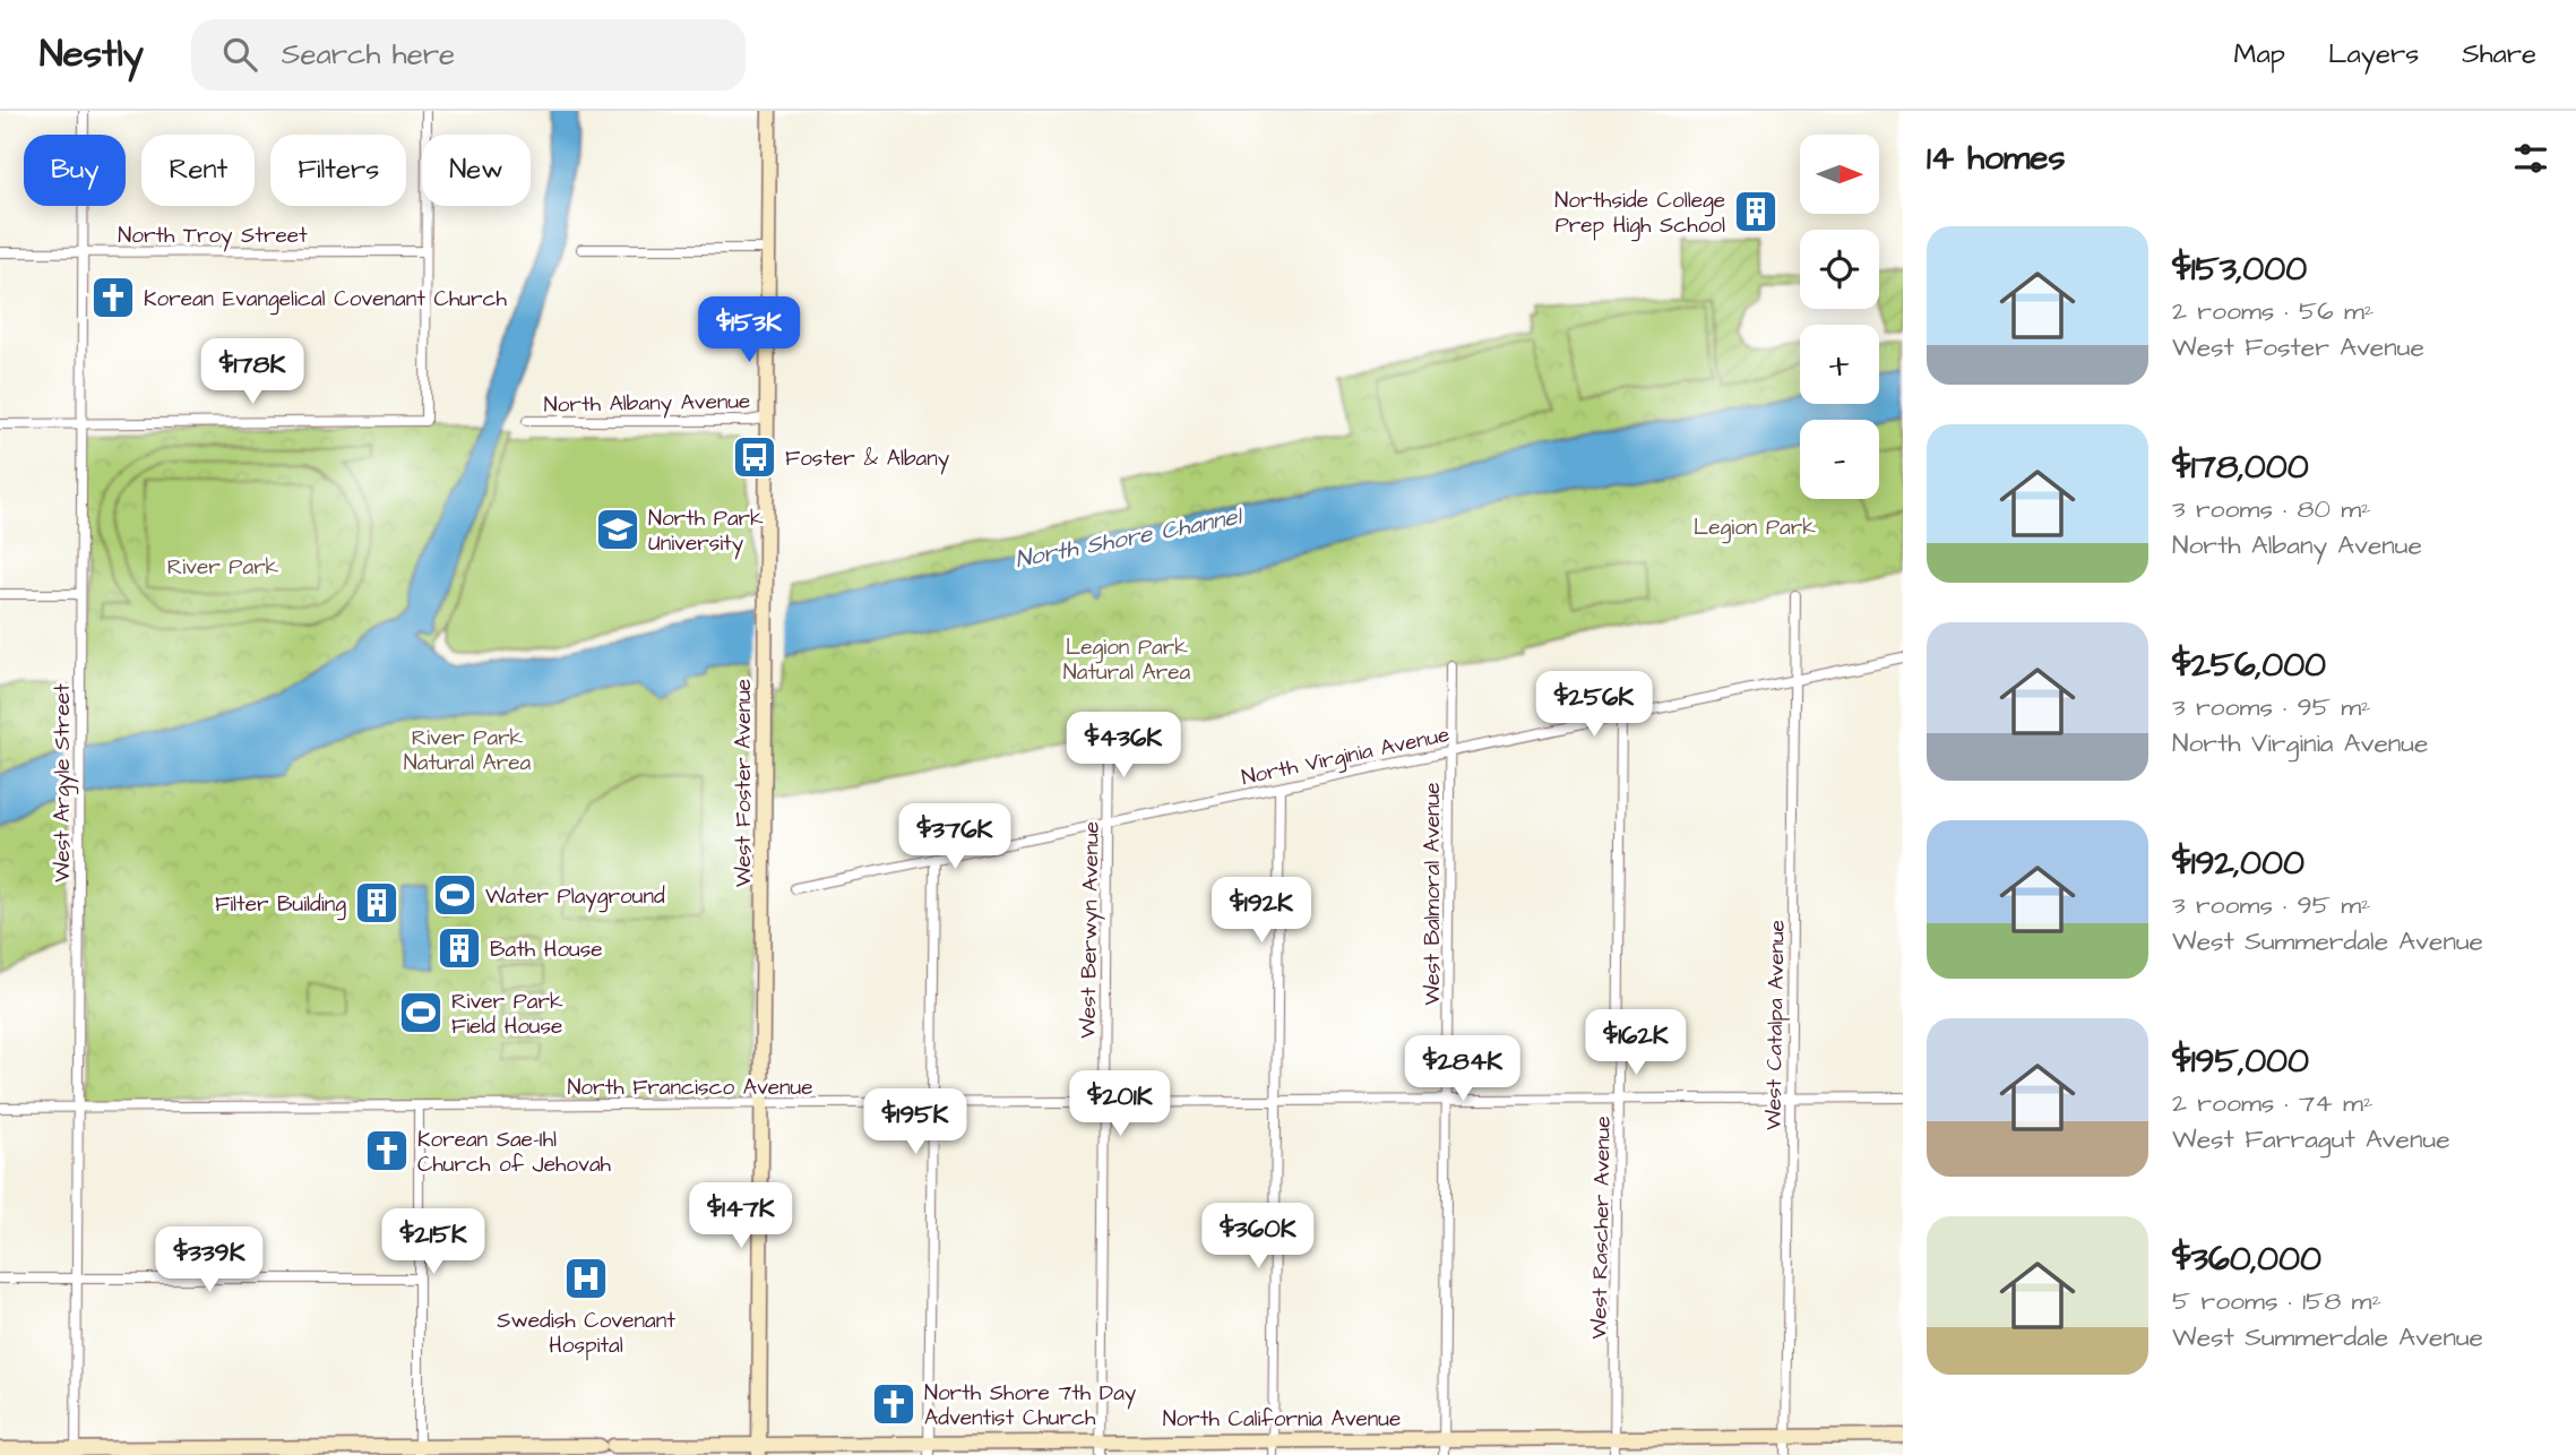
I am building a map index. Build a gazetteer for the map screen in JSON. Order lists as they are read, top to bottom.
{
  "streets": {
    "main road": ["West Foster Avenue", "North California Avenue"],
    "street": [
      "North Troy Street",
      "North Albany Avenue",
      "North Virginia Avenue",
      "West Argyle Street",
      "West Balmoral Avenue",
      "West Berwyn Avenue",
      "West Catalpa Avenue",
      "North Francisco Avenue",
      "West Rascher Avenue"
    ]
  },
  "crossings": [
    ["North Troy Street", "West Argyle Street"],
    ["North Albany Avenue", "West Foster Avenue"],
    ["North Virginia Avenue", "West Balmoral Avenue"],
    ["North Virginia Avenue", "West Berwyn Avenue"],
    ["North Virginia Avenue", "West Catalpa Avenue"],
    ["North Virginia Avenue", "West Rascher Avenue"],
    ["West Argyle Street", "North Francisco Avenue"],
    ["West Argyle Street", "North California Avenue"],
    ["West Foster Avenue", "North Francisco Avenue"],
    ["West Foster Avenue", "North California Avenue"],
    ["West Balmoral Avenue", "North Francisco Avenue"],
    ["West Balmoral Avenue", "North California Avenue"],
    ["West Berwyn Avenue", "North Francisco Avenue"],
    ["West Berwyn Avenue", "North California Avenue"],
    ["West Catalpa Avenue", "North Francisco Avenue"],
    ["West Catalpa Avenue", "North California Avenue"],
    ["North Francisco Avenue", "West Rascher Avenue"],
    ["West Rascher Avenue", "North California Avenue"]
  ],
  "water": ["North Shore Channel"],
  "parks": [
    "Legion Park",
    "River Park",
    "Legion Park Natural Area",
    "River Park Natural Area"
  ],
  "places": {
    "building": ["Northside College Prep High School", "Filter Building", "Bath House"],
    "church": ["Korean Evangelical Covenant Church", "Korean Sae-Ihl Church of Jehovah", "North Shore 7th Day Adventist Church"],
    "bus stop": ["Foster & Albany"],
    "school or university": ["North Park University"],
    "sports": ["Water Playground", "River Park Field House"],
    "hospital": ["Swedish Covenant Hospital"]
  },
  "north": "right",
  "page": {
    "header": "Nestly",
    "search": "Search here",
    "nav": ["Map", "Layers", "Share"],
    "heading": "14 homes",
    "map_buttons": ["+", "−"],
    "chip": [
      "Buy",
      "Rent",
      "Filters",
      "New"
    ],
    "list": [
      {
        "name": "$153,000",
        "note": "2 rooms · 56 m² · West Foster Avenue"
      },
      {
        "name": "$178,000",
        "note": "3 rooms · 80 m² · North Albany Avenue"
      },
      {
        "name": "$256,000",
        "note": "3 rooms · 95 m² · North Virginia Avenue"
      },
      {
        "name": "$192,000",
        "note": "3 rooms · 95 m² · West Summerdale Avenue"
      },
      {
        "name": "$195,000",
        "note": "2 rooms · 74 m² · West Farragut Avenue"
      },
      {
        "name": "$360,000",
        "note": "5 rooms · 158 m² · West Summerdale Avenue"
      }
    ],
    "price": [
      "$153K",
      "$178K",
      "$256K",
      "$436K",
      "$376K",
      "$192K",
      "$162K",
      "$284K",
      "$201K",
      "$195K",
      "$147K",
      "$360K",
      "$215K",
      "$339K"
    ]
  }
}
